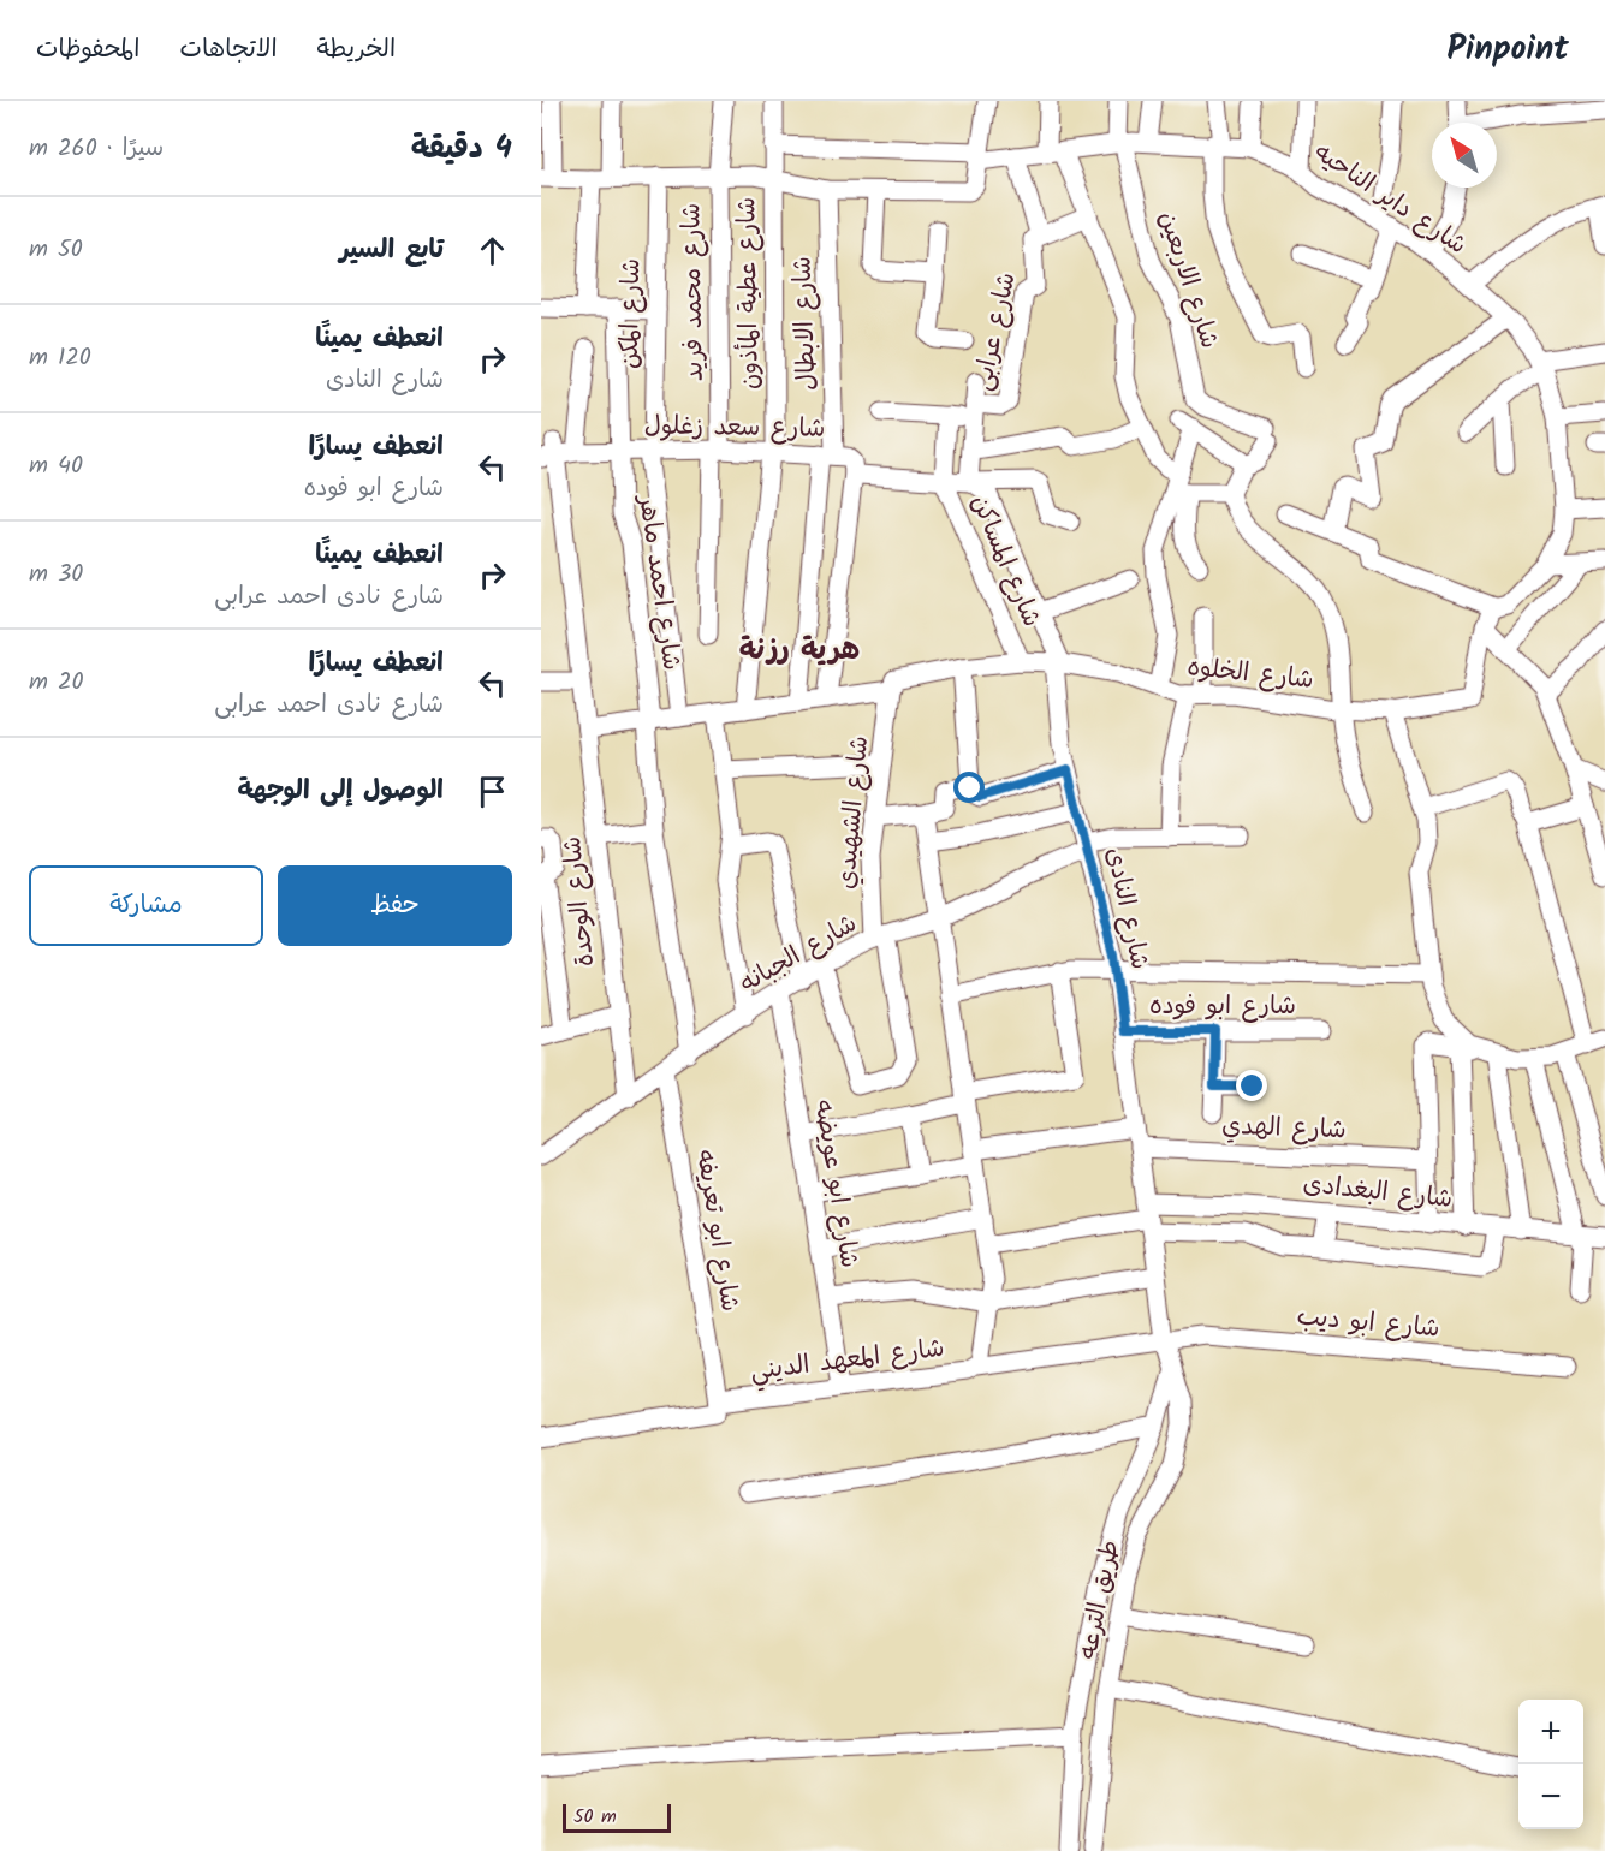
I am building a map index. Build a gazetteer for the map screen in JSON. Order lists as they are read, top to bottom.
{
  "streets": {
    "street": [
      "شارع داير الناحيه",
      "شارع الاربعين",
      "شارع محمد فريد",
      "شارع عطية المأذون",
      "شارع المكن",
      "شارع الابطال",
      "شارع عرابى",
      "شارع سعد زغلول",
      "شارع المساكن",
      "شارع احمد ماهر",
      "شارع الخلوه",
      "شارع الشهيدي",
      "شارع الوحدة",
      "شارع النادى",
      "شارع الجبانه",
      "شارع ابو فوده",
      "شارع الهدي",
      "شارع ابو عويضه",
      "شارع البغدادى",
      "شارع ابو تعريفه",
      "شارع ابو ديب",
      "شارع المعهد الديني",
      "طريق الترعه"
    ]
  },
  "crossings": [
    ["شارع داير الناحيه", "شارع الاربعين"],
    ["شارع داير الناحيه", "شارع عطية المأذون"],
    ["شارع داير الناحيه", "شارع عرابى"],
    ["شارع محمد فريد", "شارع سعد زغلول"],
    ["شارع عطية المأذون", "شارع سعد زغلول"],
    ["شارع المكن", "شارع سعد زغلول"],
    ["شارع الابطال", "شارع سعد زغلول"],
    ["شارع سعد زغلول", "شارع احمد ماهر"],
    ["شارع سعد زغلول", "شارع الوحدة"],
    ["شارع المساكن", "شارع الخلوه"],
    ["شارع احمد ماهر", "شارع الجبانه"],
    ["شارع الخلوه", "شارع الشهيدي"],
    ["شارع الخلوه", "شارع النادى"],
    ["شارع الشهيدي", "شارع الجبانه"],
    ["شارع الوحدة", "شارع الجبانه"],
    ["شارع النادى", "شارع الجبانه"],
    ["شارع النادى", "شارع ابو فوده"],
    ["شارع النادى", "شارع الهدي"],
    ["شارع النادى", "شارع البغدادى"],
    ["شارع النادى", "شارع ابو ديب"],
    ["شارع النادى", "طريق الترعه"],
    ["شارع الجبانه", "شارع ابو عويضه"],
    ["شارع الجبانه", "شارع ابو تعريفه"],
    ["شارع الجبانه", "شارع المعهد الديني"],
    ["شارع ابو عويضه", "شارع المعهد الديني"],
    ["شارع ابو تعريفه", "شارع المعهد الديني"],
    ["شارع ابو ديب", "شارع المعهد الديني"],
    ["شارع ابو ديب", "طريق الترعه"]
  ],
  "districts": ["هرية رزنة"],
  "scale_bar": "50 m",
  "north": "top left",
  "page": {
    "header": "Pinpoint",
    "nav": ["الخريطة", "الاتجاهات", "المحفوظات"],
    "heading": ["4 دقيقة", "سيرًا · 260 m"],
    "list": [
      ["تابع السير", "50 m"],
      ["انعطف يمينًا", "شارع النادى", "120 m"],
      ["انعطف يسارًا", "شارع ابو فوده", "40 m"],
      ["انعطف يمينًا", "شارع نادى احمد عرابى", "30 m"],
      ["انعطف يسارًا", "شارع نادى احمد عرابى", "20 m"],
      "الوصول إلى الوجهة"
    ],
    "buttons": ["حفظ", "مشاركة"],
    "map_buttons": ["+", "−"],
    "scale": "50 m"
  }
}
